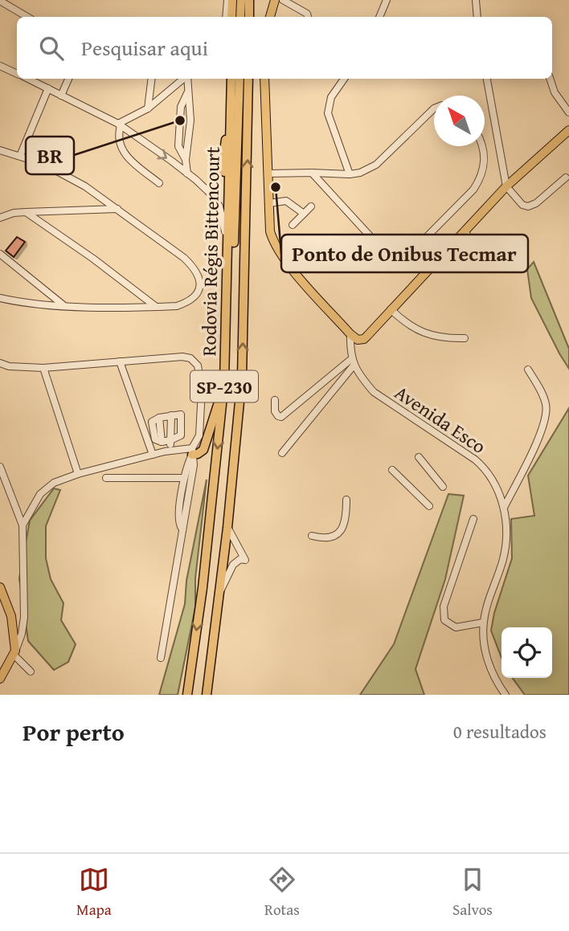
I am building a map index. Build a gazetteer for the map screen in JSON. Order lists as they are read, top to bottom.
{
  "streets": {
    "highway": ["Rodovia Régis Bittencourt", "SP-230"],
    "street": ["Avenida Esco"]
  },
  "places": ["BR", "Ponto de Onibus Tecmar"],
  "north": "top left",
  "page": {
    "search": "Pesquisar aqui",
    "heading": ["Por perto", "0 resultados"],
    "nav": ["Mapa", "Rotas", "Salvos"]
  }
}
